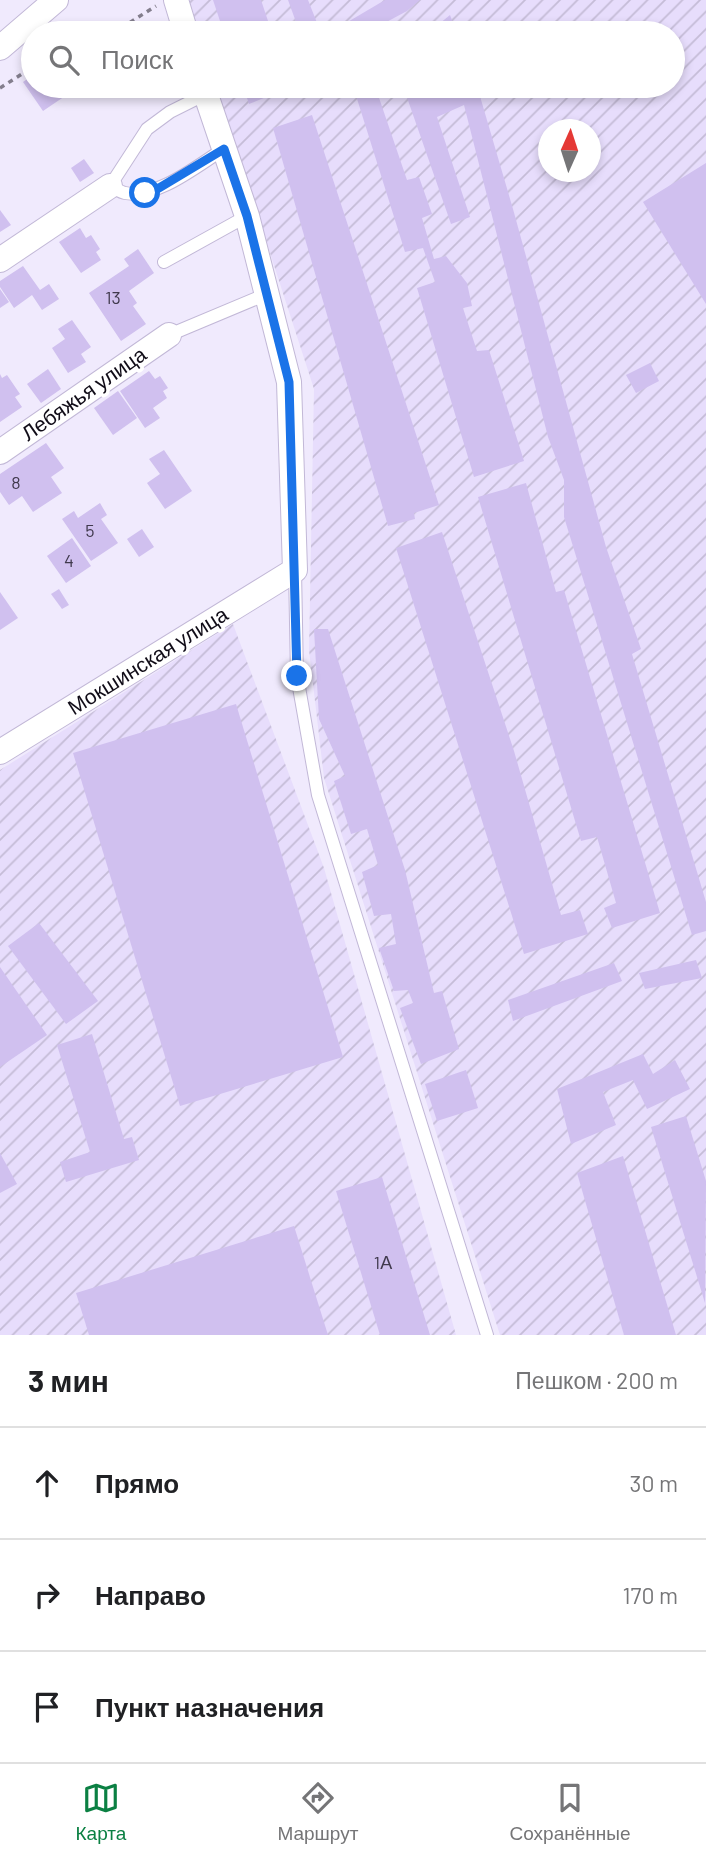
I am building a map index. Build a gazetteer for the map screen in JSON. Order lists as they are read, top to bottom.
{
  "streets": {
    "street": ["Лебяжья улица", "Мокшинская улица"]
  },
  "house_numbers": [
    "13",
    "8",
    "5",
    "4",
    "1А"
  ],
  "north": "top",
  "page": {
    "search": "Поиск",
    "heading": ["3 мин", "Пешком · 200 m"],
    "list": [
      ["Прямо", "30 m"],
      ["Направо", "170 m"],
      "Пункт назначения"
    ],
    "nav": ["Карта", "Маршрут", "Сохранённые"]
  }
}
